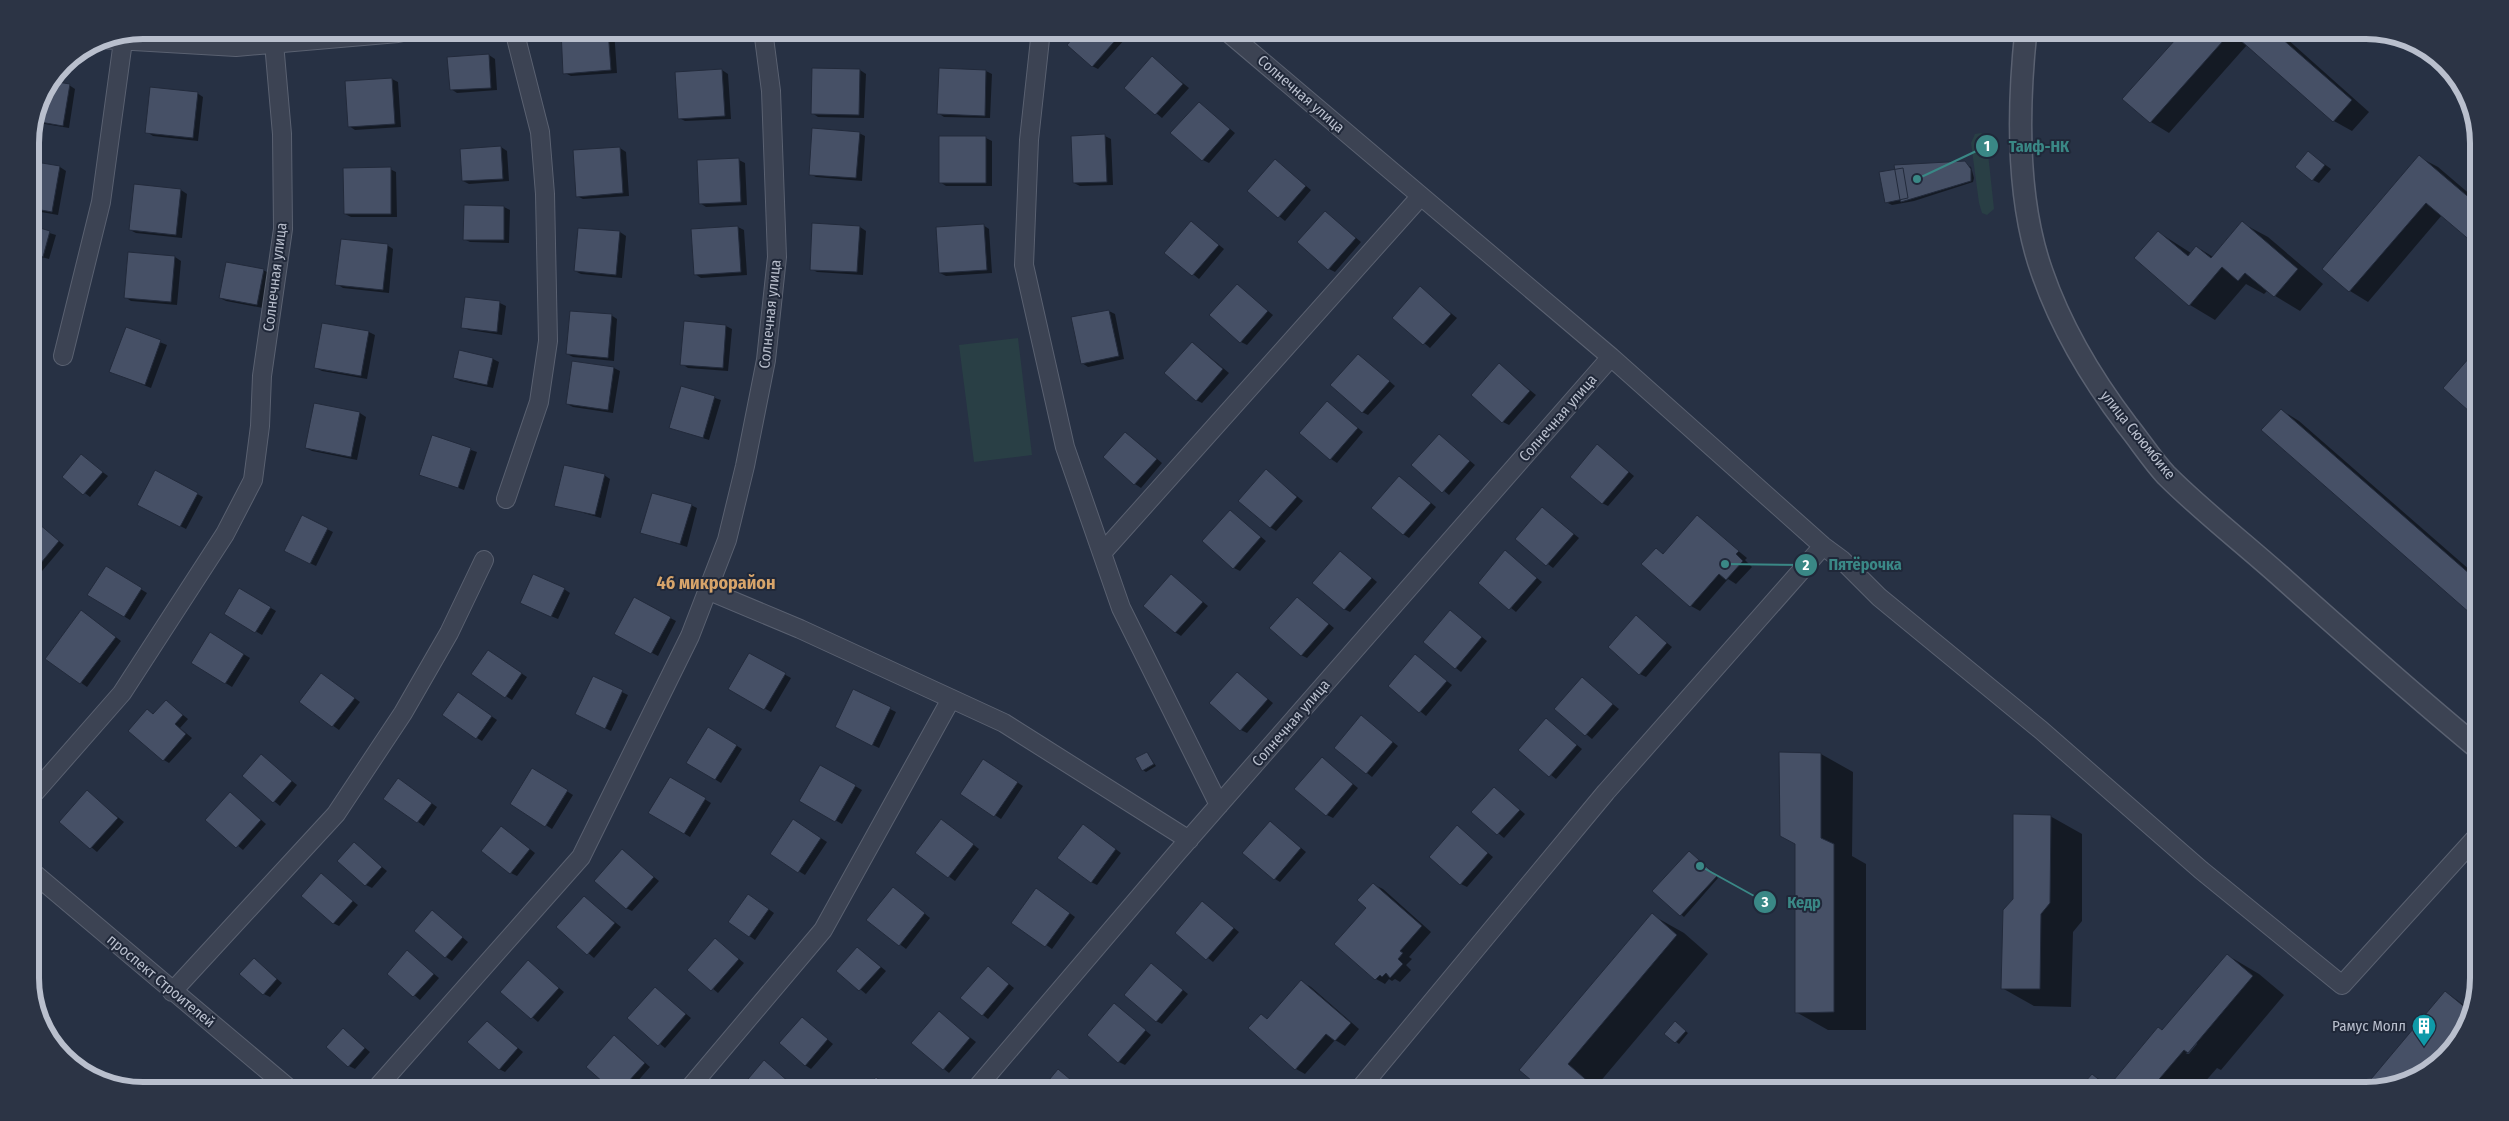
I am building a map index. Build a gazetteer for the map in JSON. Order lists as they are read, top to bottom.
{
  "streets": {
    "street": ["Солнечная улица", "улица Сююмбике", "проспект Строителей"]
  },
  "districts": ["46 микрорайон"],
  "places": {
    "other": ["Таиф-НК", "Пятёрочка", "Кедр"],
    "building": ["Рамус Молл"]
  }
}
